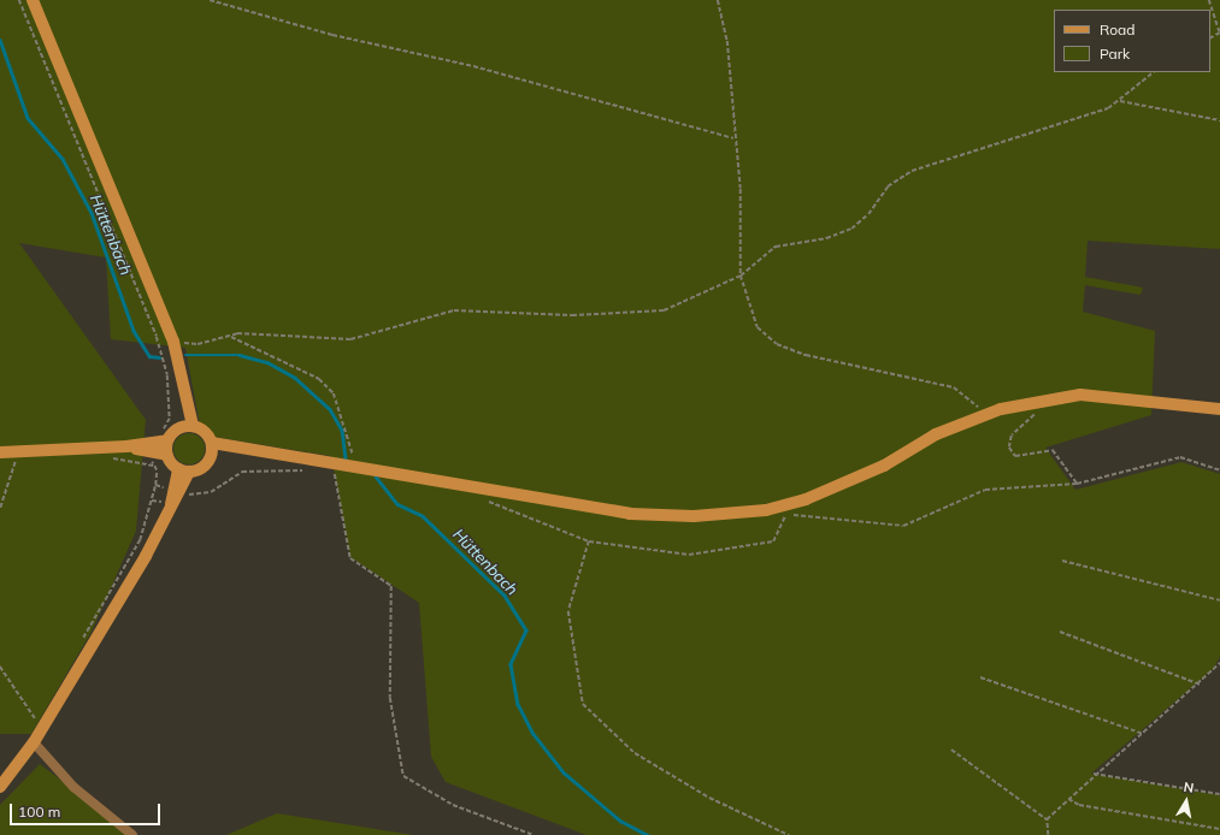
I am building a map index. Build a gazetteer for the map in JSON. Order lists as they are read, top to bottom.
{
  "water": ["Hüttenbach"],
  "legend": ["Road", "Park"],
  "scale_bar": "100 m",
  "north": "top"
}
